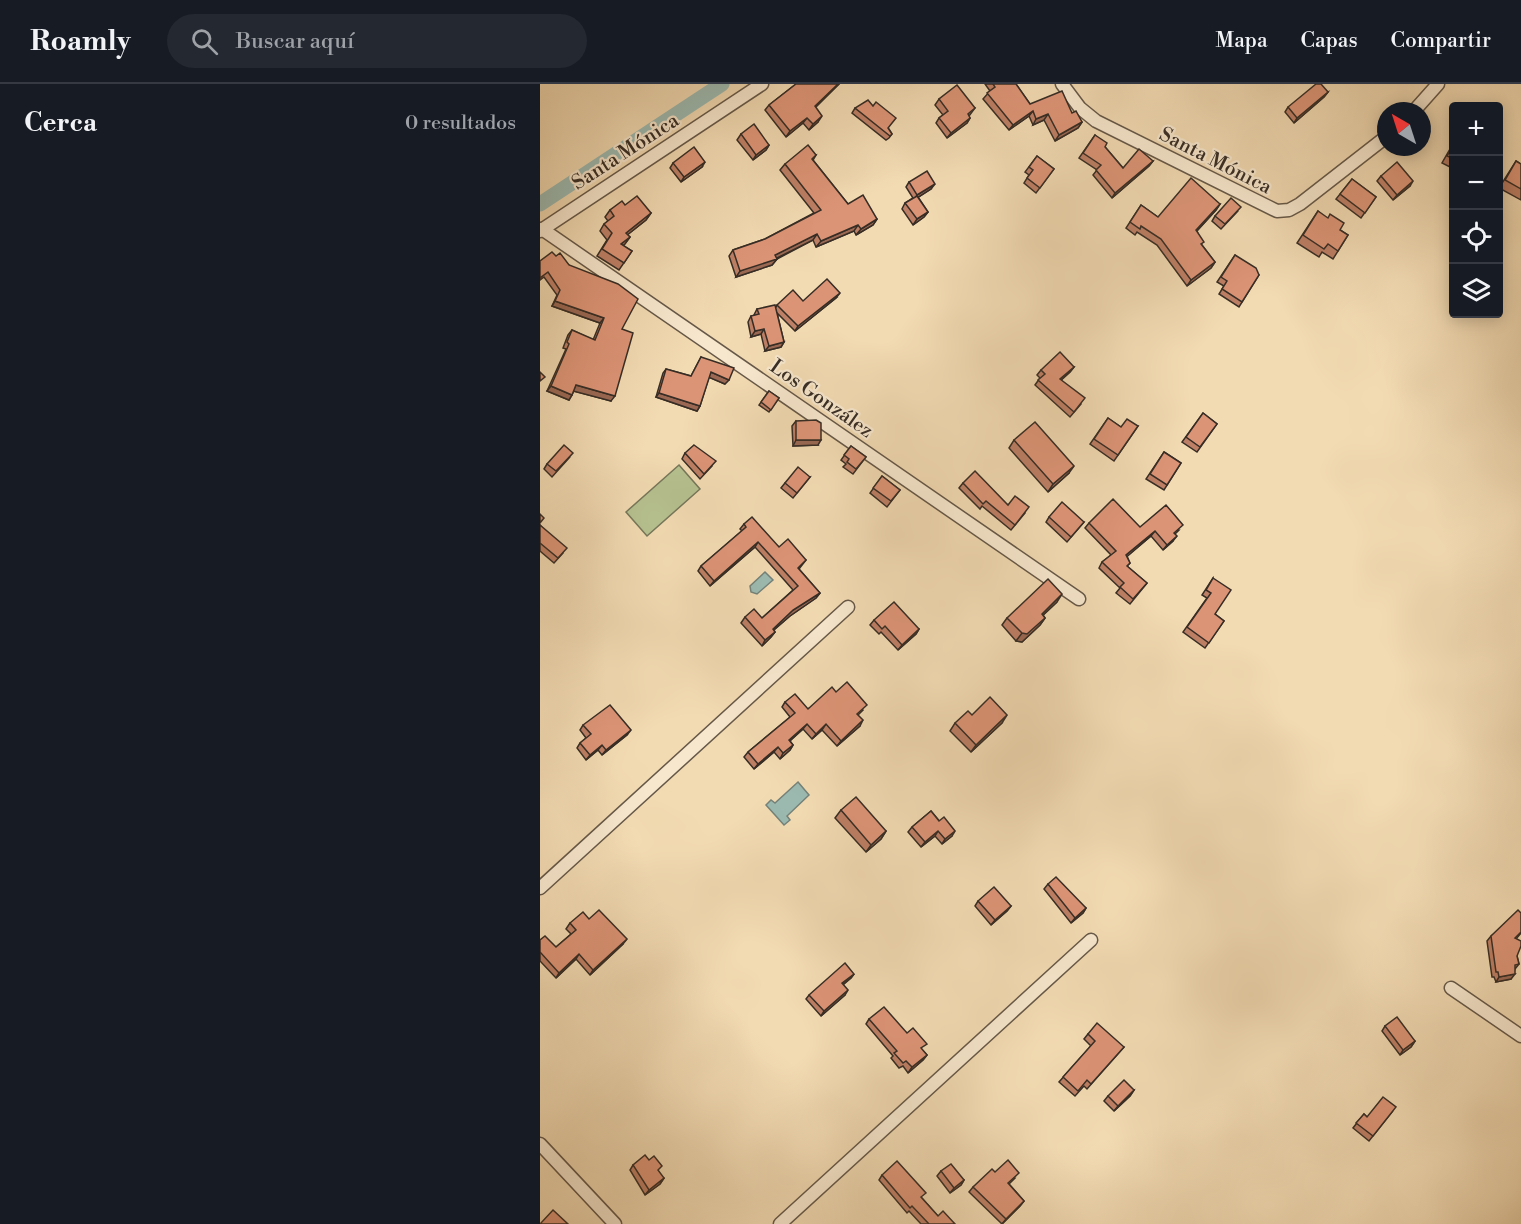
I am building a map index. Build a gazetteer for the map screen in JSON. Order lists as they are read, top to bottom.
{
  "streets": {
    "street": ["Santa Mónica", "Los González"]
  },
  "crossings": [
    ["Santa Mónica", "Los González"]
  ],
  "north": "top left",
  "page": {
    "header": "Roamly",
    "search": "Buscar aquí",
    "nav": ["Mapa", "Capas", "Compartir"],
    "heading": ["Cerca", "0 resultados"],
    "map_buttons": ["+", "−"]
  }
}
